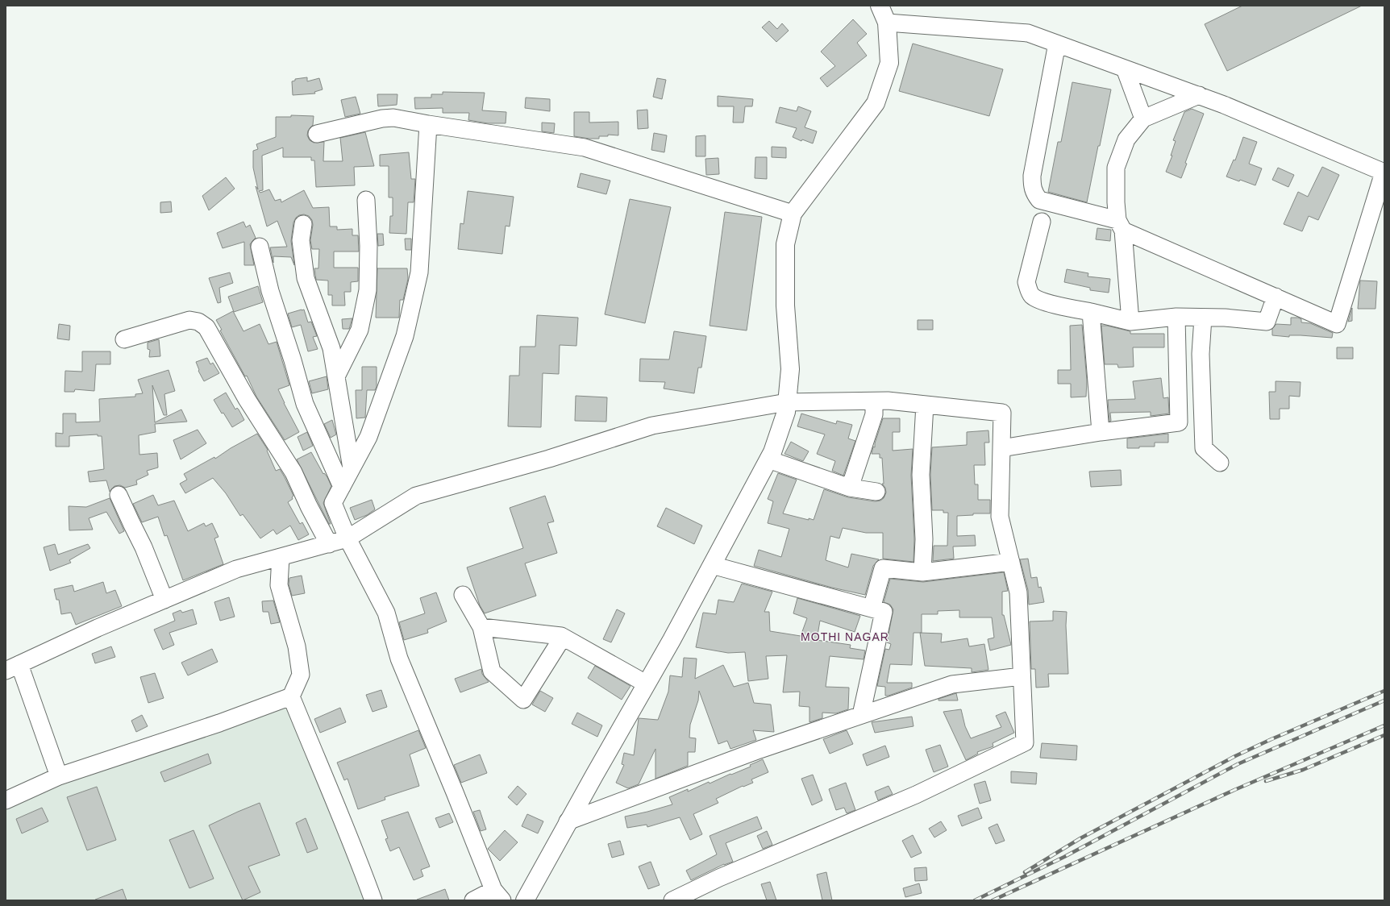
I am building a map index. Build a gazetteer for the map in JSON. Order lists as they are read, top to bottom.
{
  "districts": ["MOTHI NAGAR"]
}
